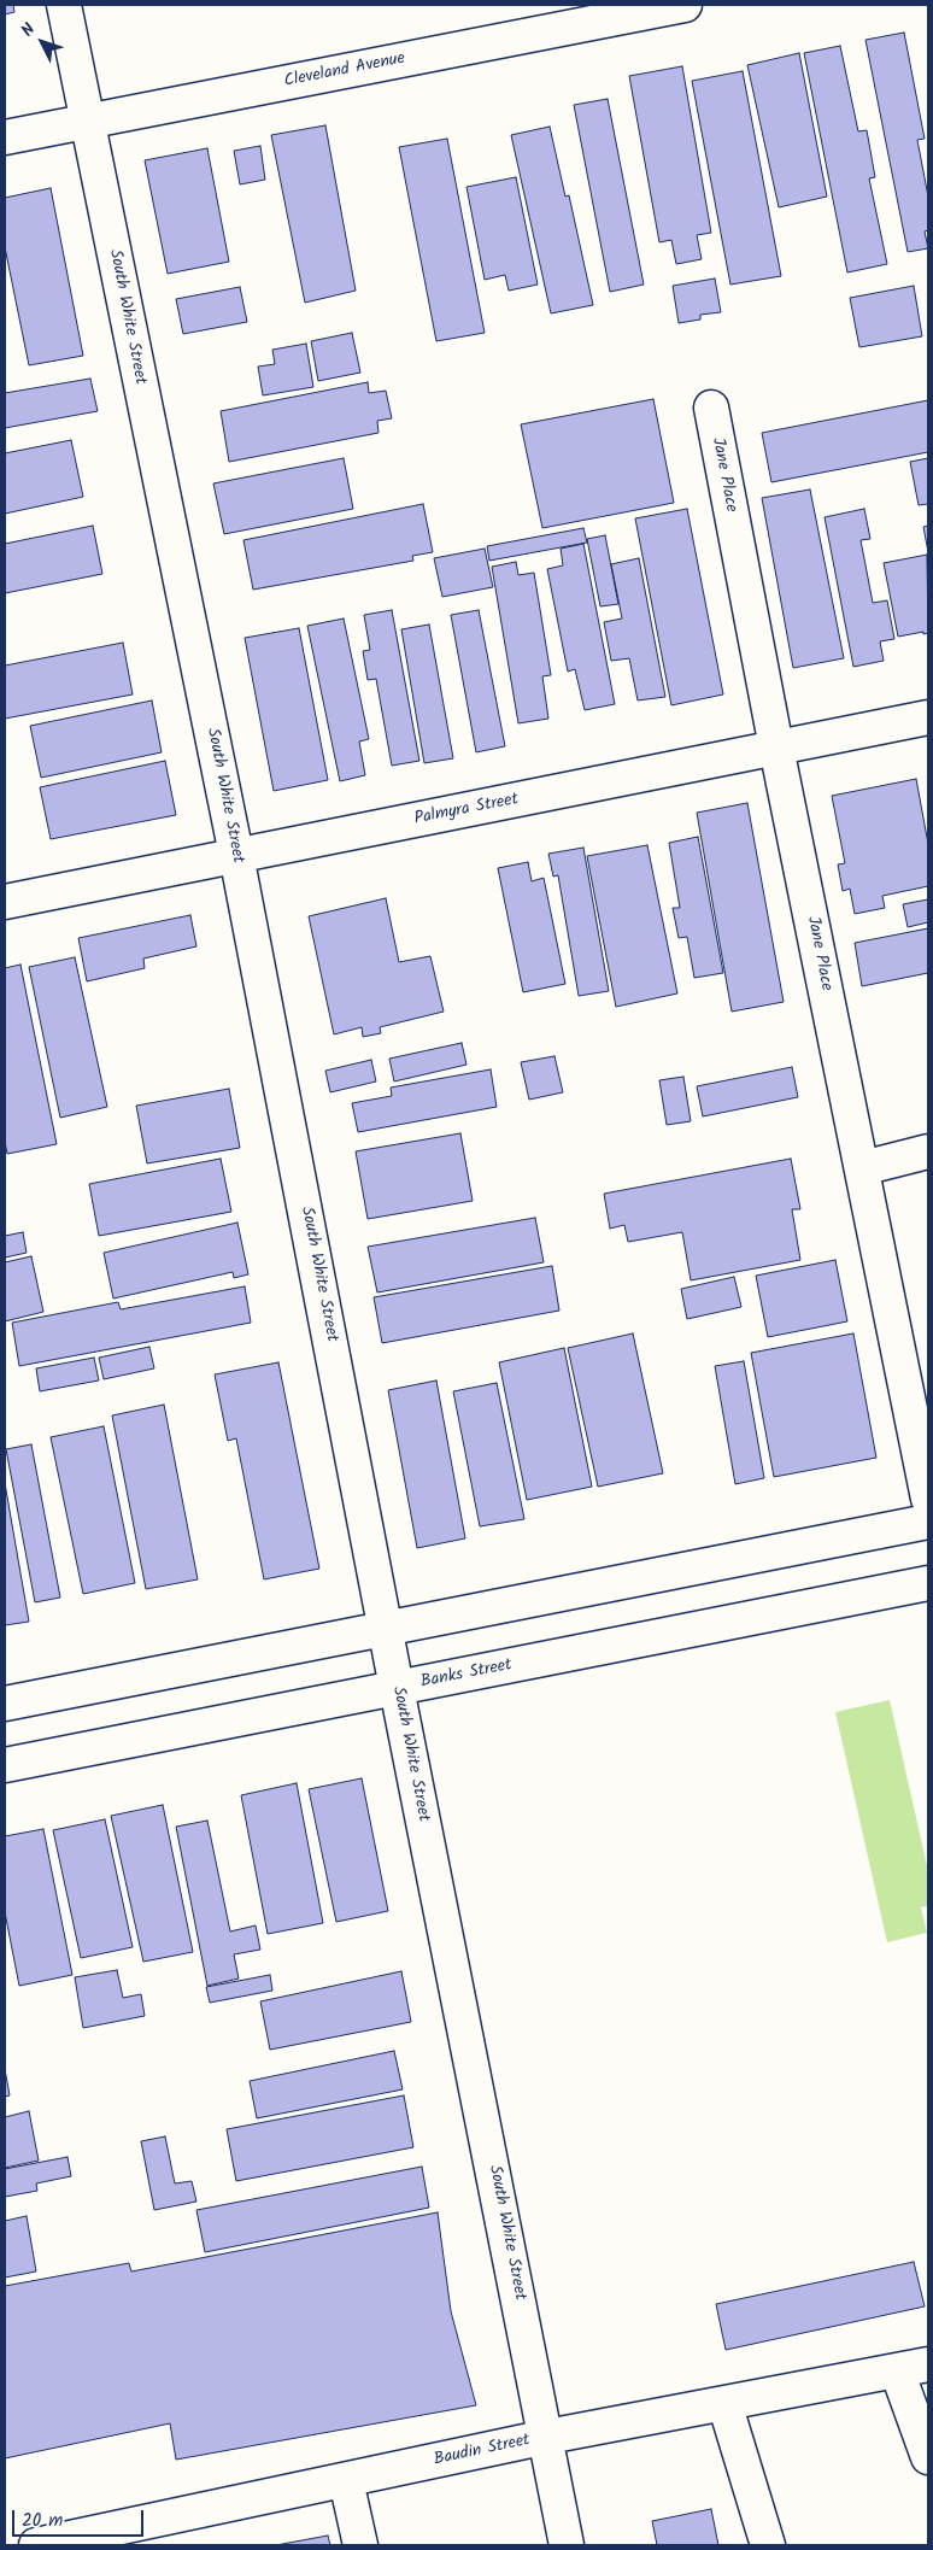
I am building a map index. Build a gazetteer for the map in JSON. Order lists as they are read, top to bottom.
{
  "streets": {
    "street": [
      "Cleveland Avenue",
      "South White Street",
      "Jane Place",
      "Palmyra Street",
      "Banks Street",
      "Baudin Street"
    ]
  },
  "crossings": [
    ["Cleveland Avenue", "South White Street"],
    ["South White Street", "Palmyra Street"],
    ["South White Street", "Banks Street"],
    ["South White Street", "Baudin Street"],
    ["Jane Place", "Palmyra Street"]
  ],
  "scale_bar": "20 m",
  "north": "top left"
}
